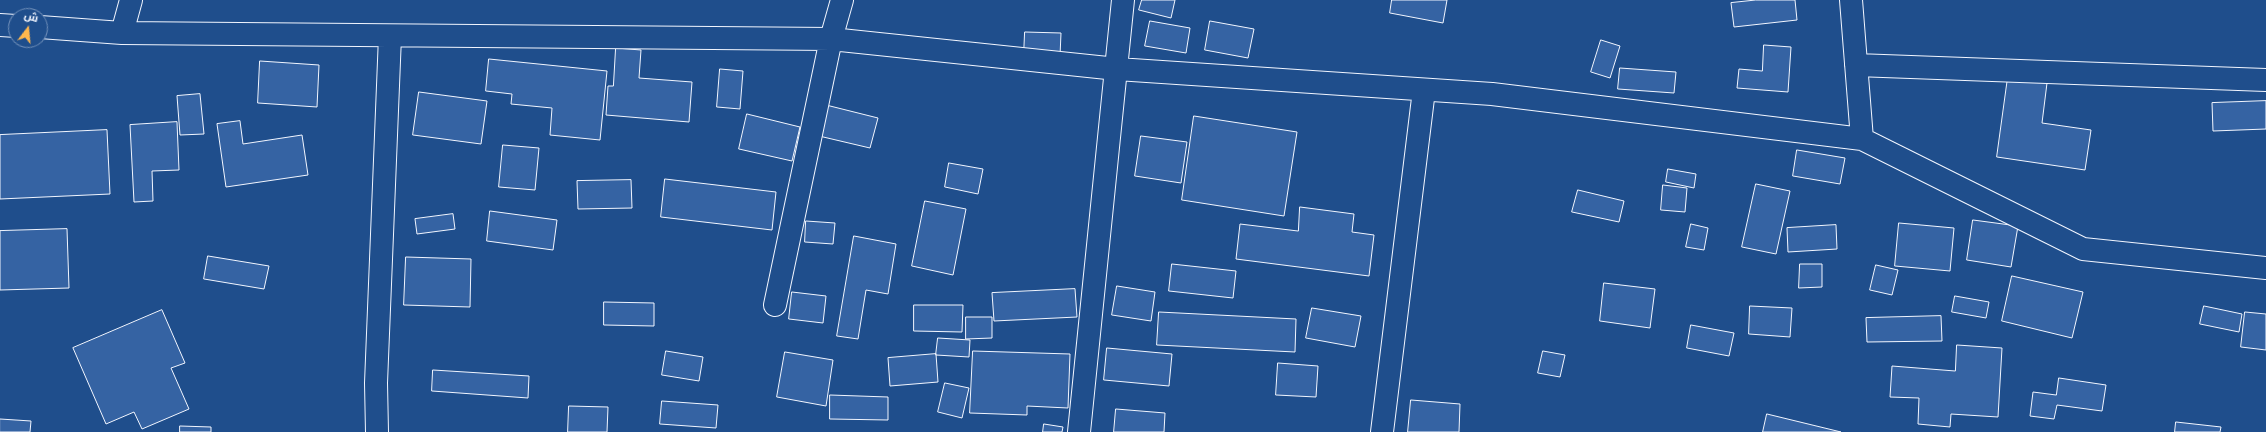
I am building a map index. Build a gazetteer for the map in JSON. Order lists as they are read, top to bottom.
{
  "north": "top"
}
